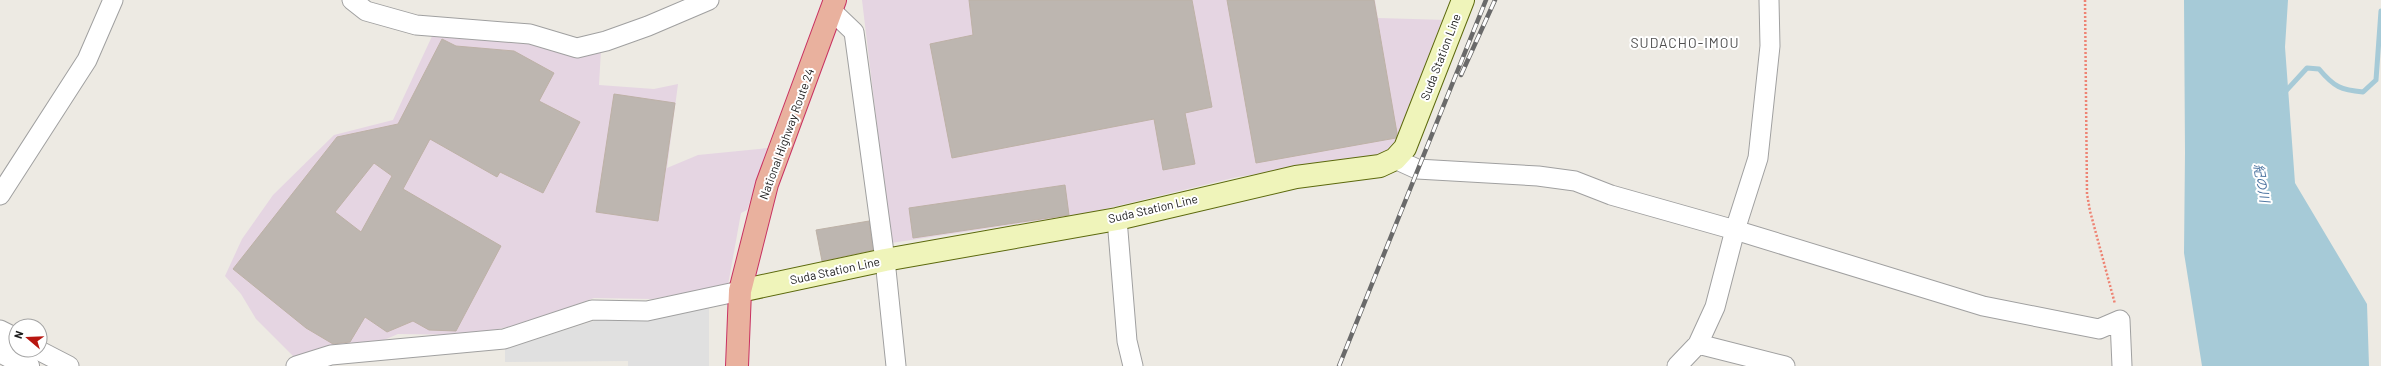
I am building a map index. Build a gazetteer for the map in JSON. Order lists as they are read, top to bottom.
{
  "streets": {
    "highway": ["National Highway Route 24"],
    "main road": ["Suda Station Line"]
  },
  "crossings": [
    ["Suda Station Line", "National Highway Route 24"]
  ],
  "districts": ["SUDACHO-IMOU"],
  "water": ["紀の川"],
  "north": "left"
}
